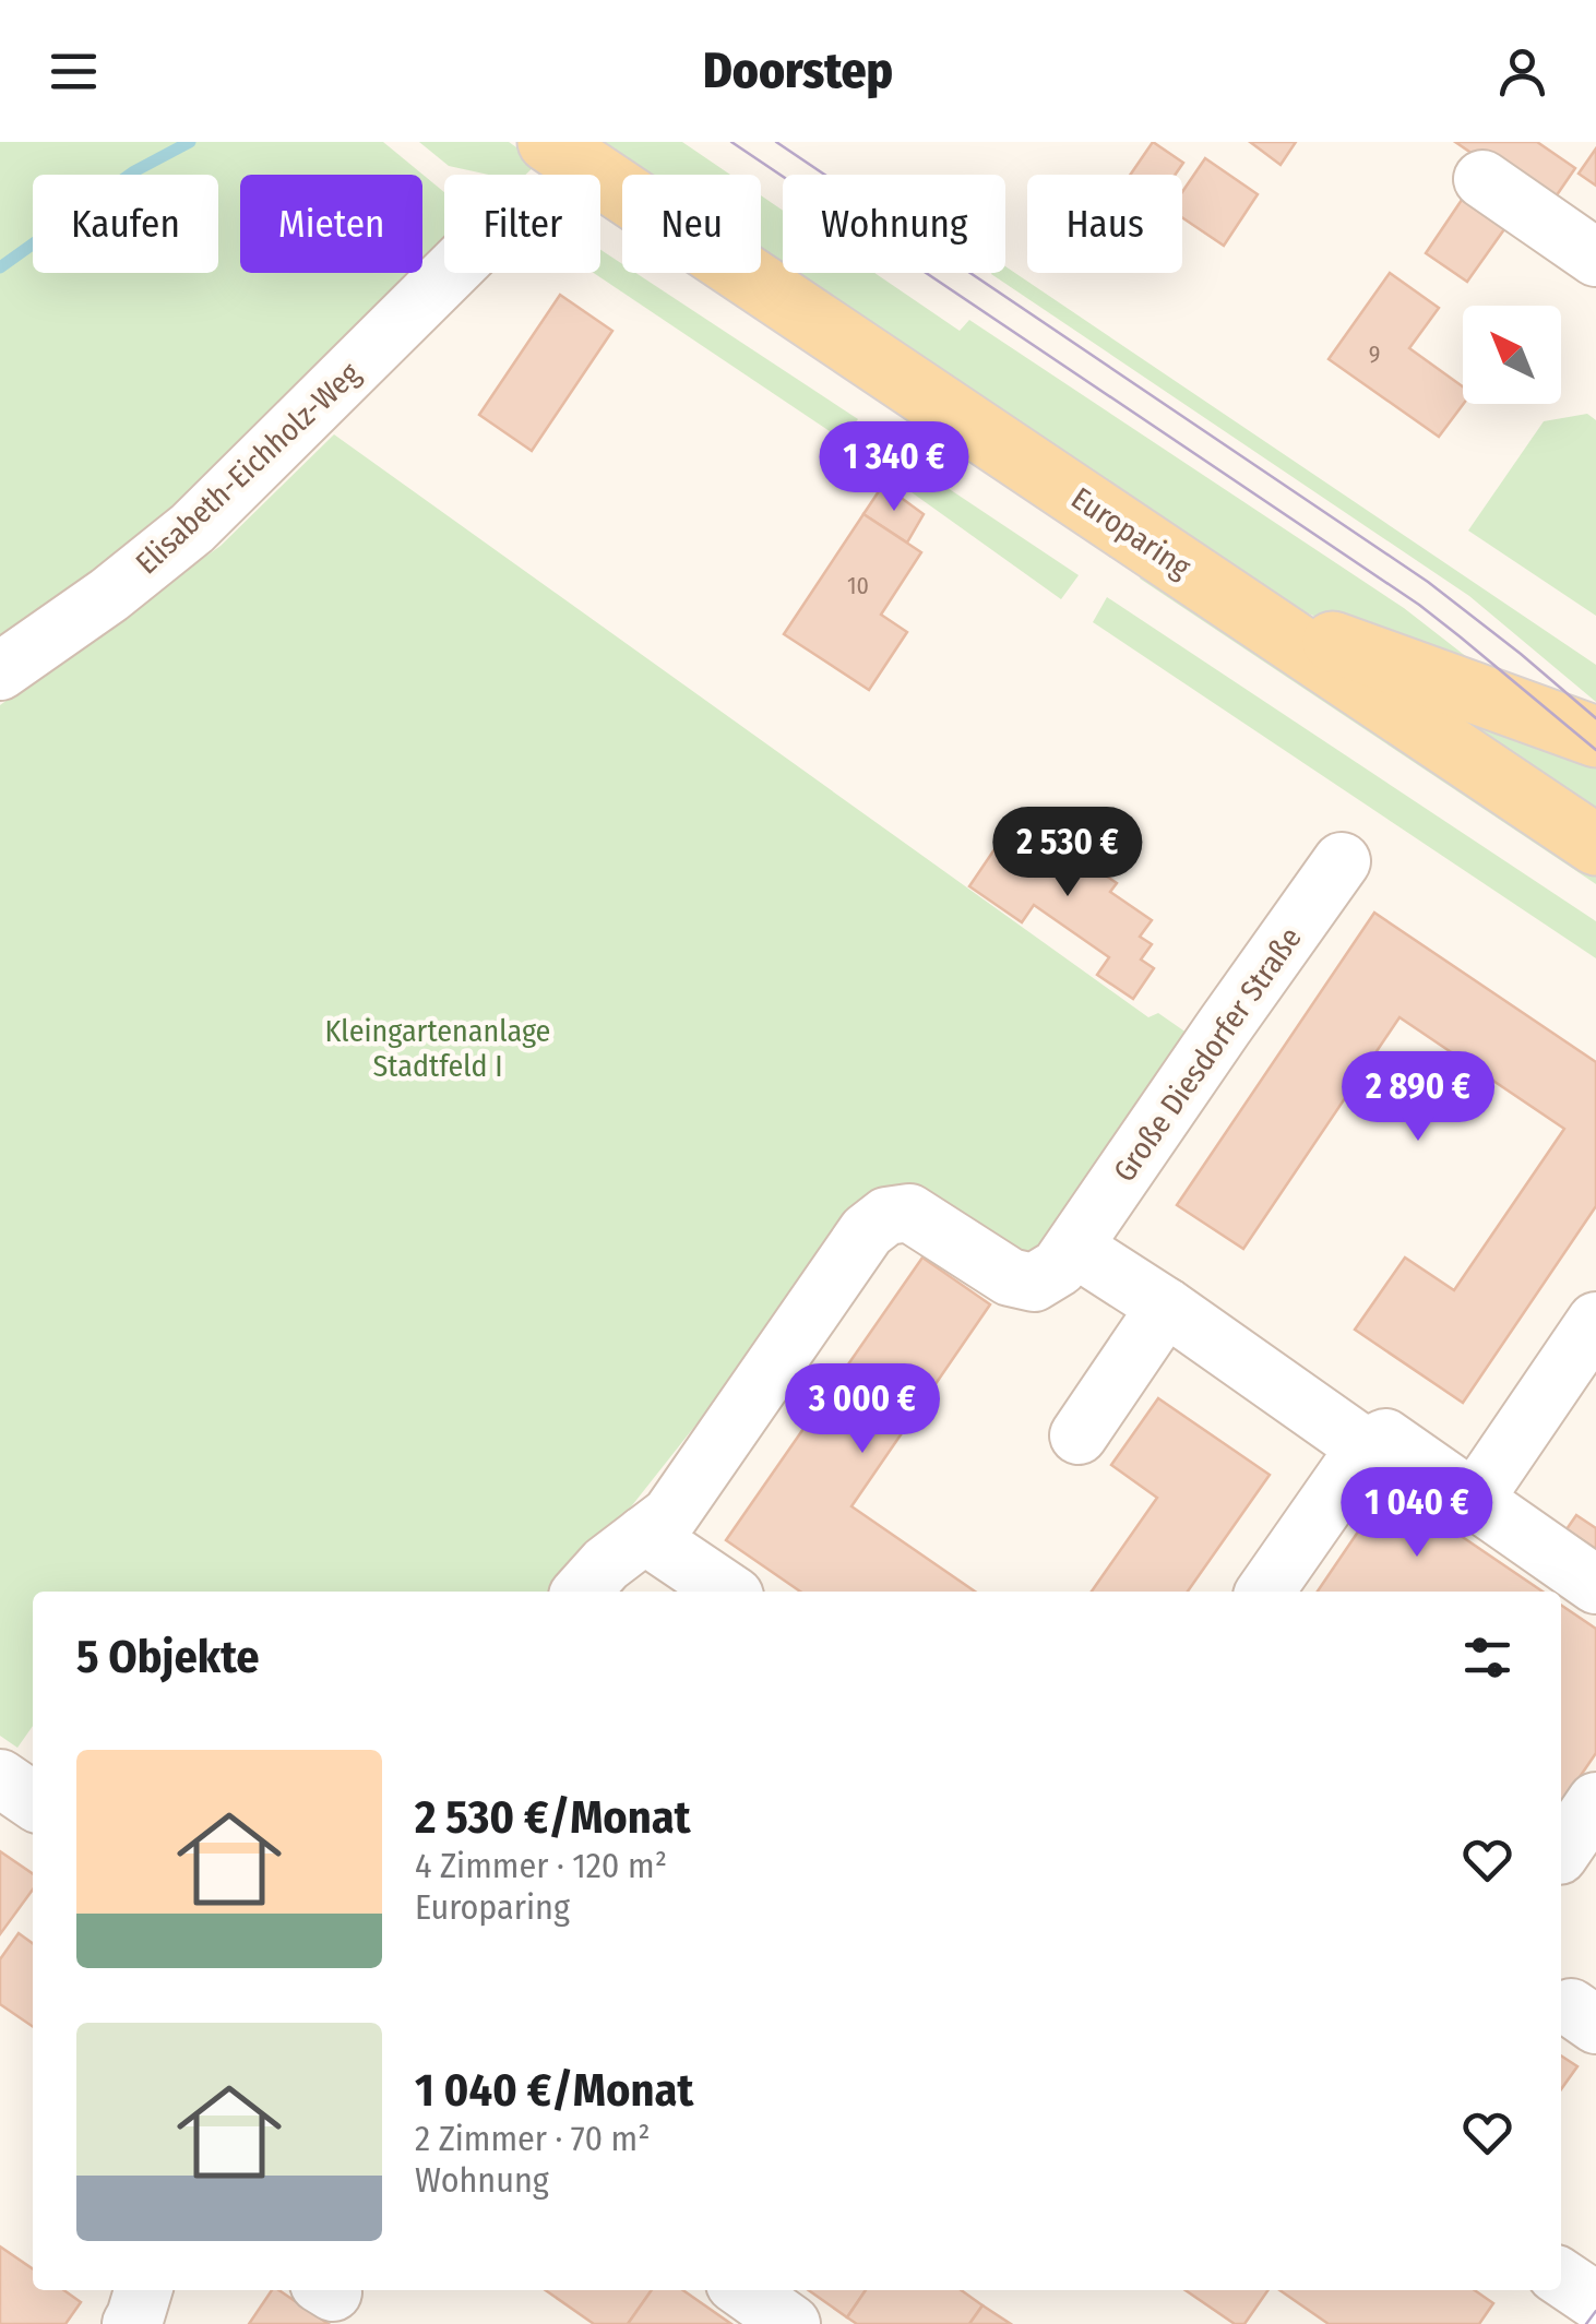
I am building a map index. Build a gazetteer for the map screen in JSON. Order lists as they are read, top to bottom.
{
  "streets": {
    "main road": ["Europaring"],
    "street": ["Elisabeth-Eichholz-Weg", "Große Diesdorfer Straße"]
  },
  "parks": ["Kleingartenanlage Stadtfeld I"],
  "house_numbers": ["9", "10"],
  "north": "top left",
  "page": {
    "header": "Doorstep",
    "chip": [
      "Kaufen",
      "Mieten",
      "Filter",
      "Neu",
      "Wohnung",
      "Haus"
    ],
    "price": [
      "1 340 €",
      "2 530 €",
      "2 890 €",
      "3 000 €",
      "1 040 €"
    ],
    "heading": "5 Objekte",
    "list": [
      {
        "name": "2 530 €/Monat",
        "note": "4 Zimmer · 120 m² · Europaring"
      },
      {
        "name": "1 040 €/Monat",
        "note": "2 Zimmer · 70 m² · Wohnung"
      }
    ]
  }
}
